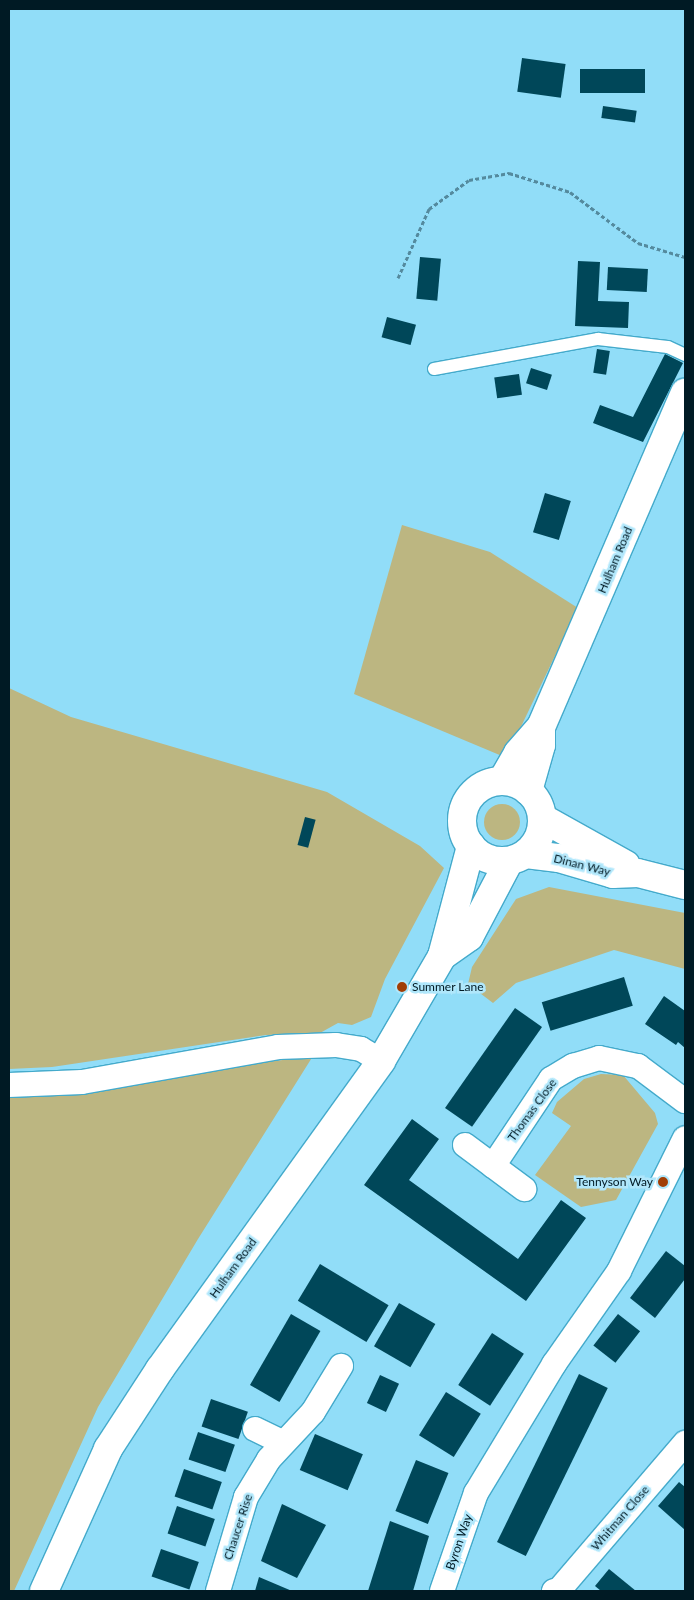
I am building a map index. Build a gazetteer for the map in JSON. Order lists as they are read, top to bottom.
{
  "streets": {
    "street": [
      "Hulham Road",
      "Dinan Way",
      "Thomas Close",
      "Whitman Close",
      "Chaucer Rise",
      "Byron Way"
    ]
  },
  "crossings": [
    ["Hulham Road", "Dinan Way"]
  ],
  "places": ["Summer Lane", "Tennyson Way"]
}
